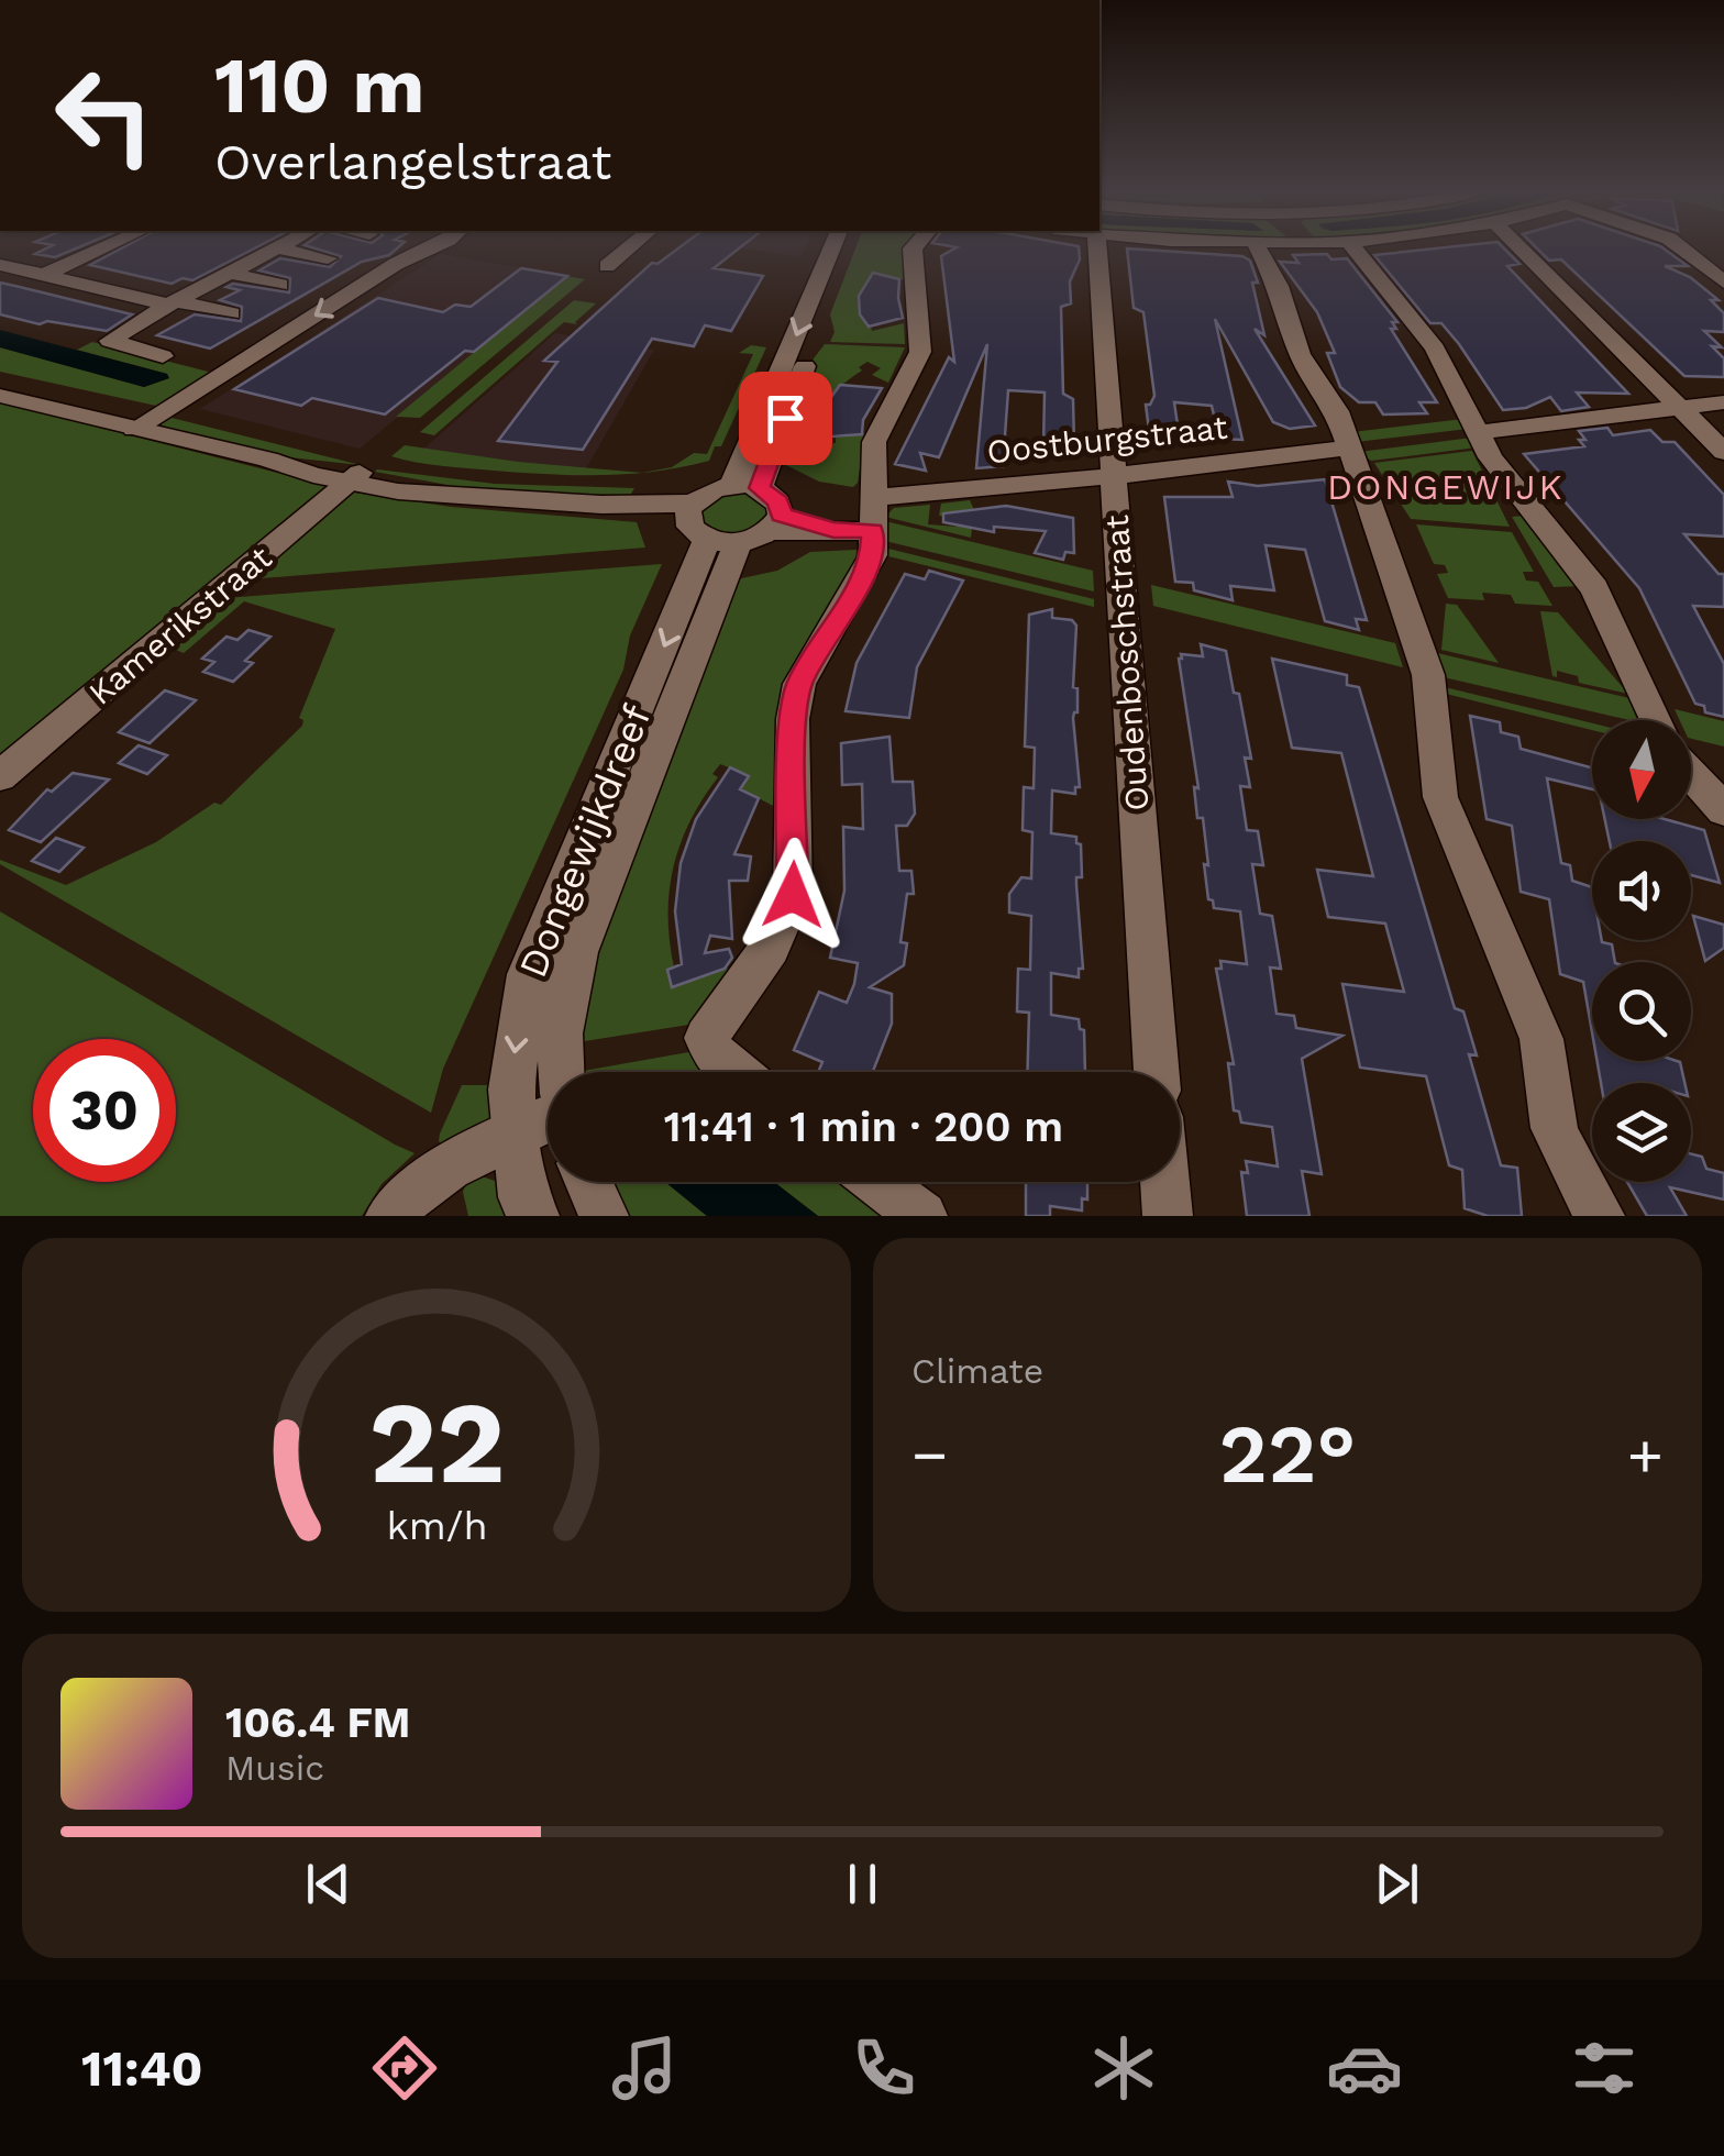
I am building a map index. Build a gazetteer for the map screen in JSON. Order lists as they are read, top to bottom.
{
  "streets": {
    "street": [
      "Oostburgstraat",
      "Kamerikstraat",
      "Oudenboschstraat",
      "Dongewijkdreef"
    ]
  },
  "crossings": [
    ["Oostburgstraat", "Oudenboschstraat"]
  ],
  "districts": ["DONGEWIJK"],
  "north": "bottom",
  "page": {
    "turn": ["110 m", "Overlangelstraat"],
    "limit": "30",
    "trip": "11:41 · 1 min · 200 m",
    "tile": "Climate",
    "heat": ["−", "22°", "+"],
    "song": ["106.4 FM", "Music"],
    "tabs": "11:40",
    "gauge": ["22", "km/h"]
  }
}
